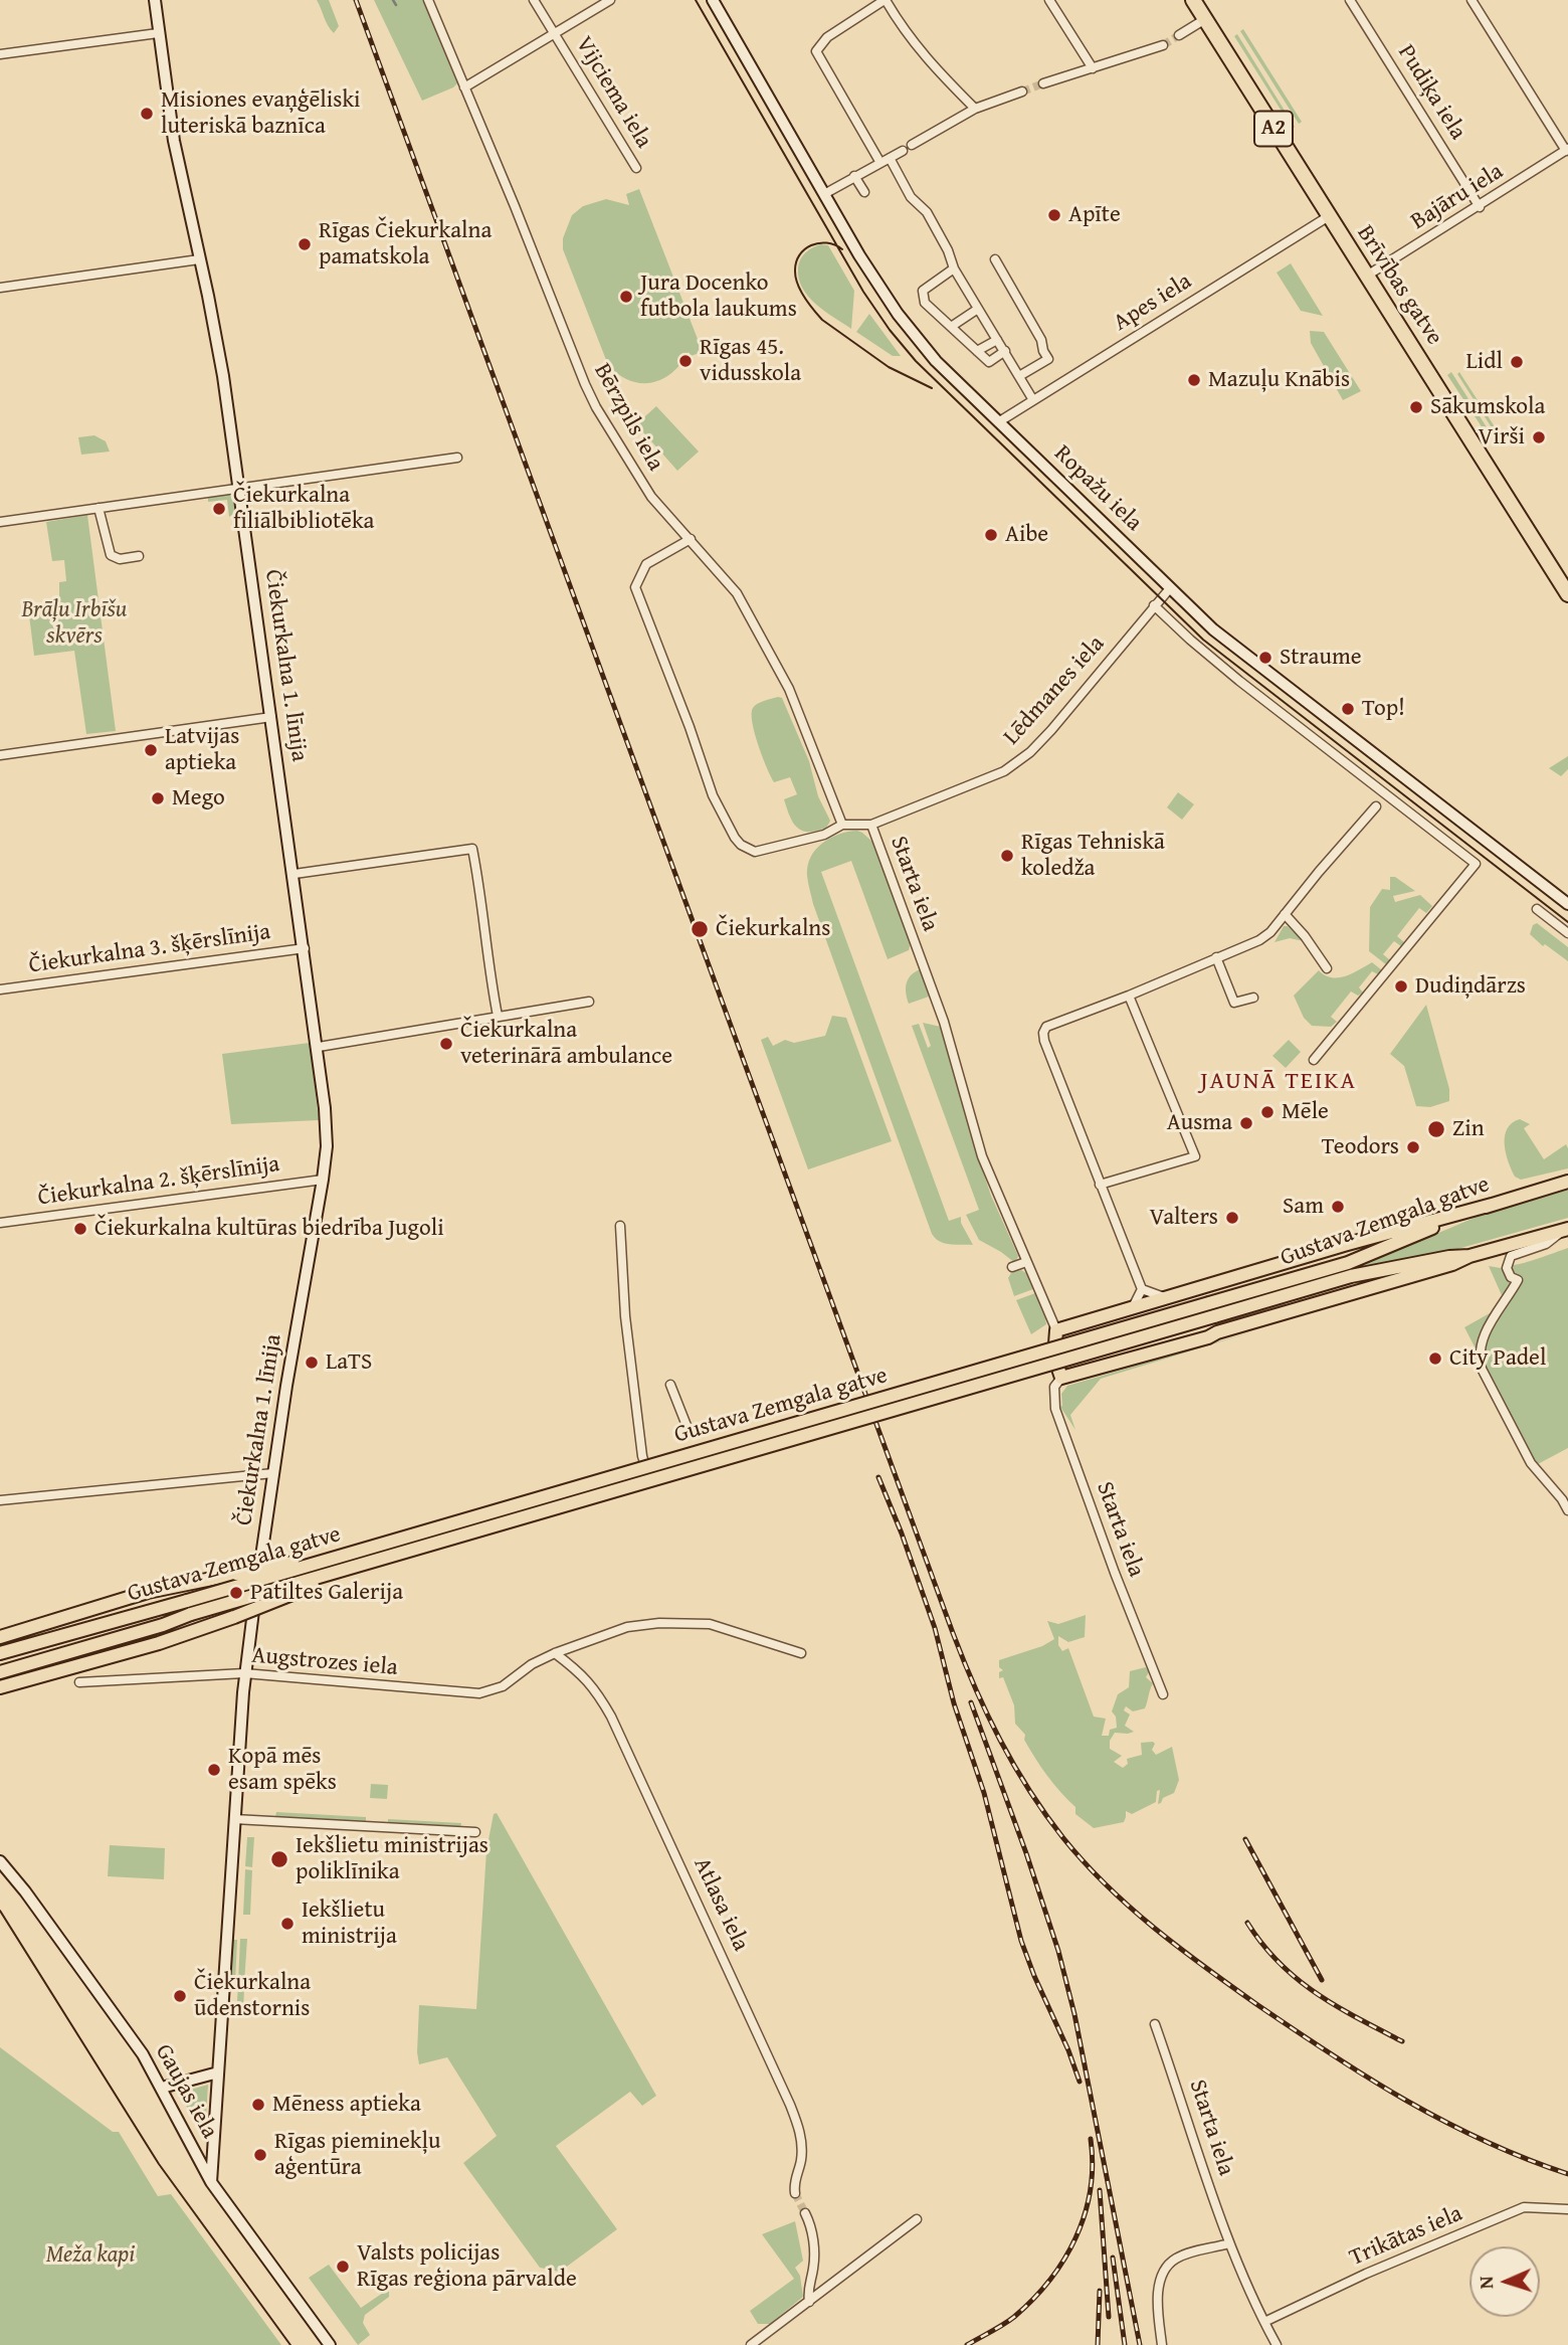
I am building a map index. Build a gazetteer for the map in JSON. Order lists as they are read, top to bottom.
{
  "streets": {
    "highway": ["A2", "Brīvības gatve"],
    "main road": ["Gustava Zemgala gatve"],
    "street": [
      "Vijciema iela",
      "Pudiķa iela",
      "Bajāru iela",
      "Apes iela",
      "Bērzpils iela",
      "Ropažu iela",
      "Čiekurkalna 1. līnija",
      "Lēdmanes iela",
      "Starta iela",
      "Čiekurkalna 3. šķērslīnija",
      "Čiekurkalna 2. šķērslīnija",
      "Augstrozes iela",
      "Atlasa iela",
      "Gaujas iela",
      "Trikātas iela"
    ]
  },
  "crossings": [
    ["Pudiķa iela", "Bajāru iela"],
    ["Bajāru iela", "Brīvības gatve"],
    ["Brīvības gatve", "Apes iela"],
    ["Apes iela", "Ropažu iela"],
    ["Bērzpils iela", "Starta iela"],
    ["Ropažu iela", "Lēdmanes iela"],
    ["Čiekurkalna 1. līnija", "Čiekurkalna 3. šķērslīnija"],
    ["Čiekurkalna 1. līnija", "Čiekurkalna 2. šķērslīnija"],
    ["Čiekurkalna 1. līnija", "Augstrozes iela"],
    ["Čiekurkalna 1. līnija", "Gaujas iela"],
    ["Lēdmanes iela", "Starta iela"],
    ["Starta iela", "Trikātas iela"],
    ["Augstrozes iela", "Atlasa iela"]
  ],
  "districts": ["JAUNĀ TEIKA"],
  "parks": ["Brāļu Irbīšu skvērs", "Meža kapi"],
  "places": [
    "Misiones evaņģēliski luteriskā baznīca",
    "Apīte",
    "Rīgas Čiekurkalna pamatskola",
    "Jura Docenko futbola laukums",
    "Rīgas 45. vidusskola",
    "Lidl",
    "Mazuļu Knābis",
    "Sākumskola",
    "Virši",
    "Čiekurkalna filiālbibliotēka",
    "Aibe",
    "Straume",
    "Top!",
    "Latvijas aptieka",
    "Mego",
    "Rīgas Tehniskā koledža",
    "Čiekurkalns",
    "Dudiņdārzs",
    "Čiekurkalna veterinārā ambulance",
    "Mēle",
    "Ausma",
    "Zin",
    "Teodors",
    "Sam",
    "Valters",
    "Čiekurkalna kultūras biedrība Jugoli",
    "City Padel",
    "LaTS",
    "Patiltes Galerija",
    "Kopā mēs esam spēks",
    "Iekšlietu ministrijas poliklīnika",
    "Iekšlietu ministrija",
    "Čiekurkalna ūdenstornis",
    "Mēness aptieka",
    "Rīgas pieminekļu aģentūra",
    "Valsts policijas Rīgas reģiona pārvalde"
  ],
  "north": "left"
}
